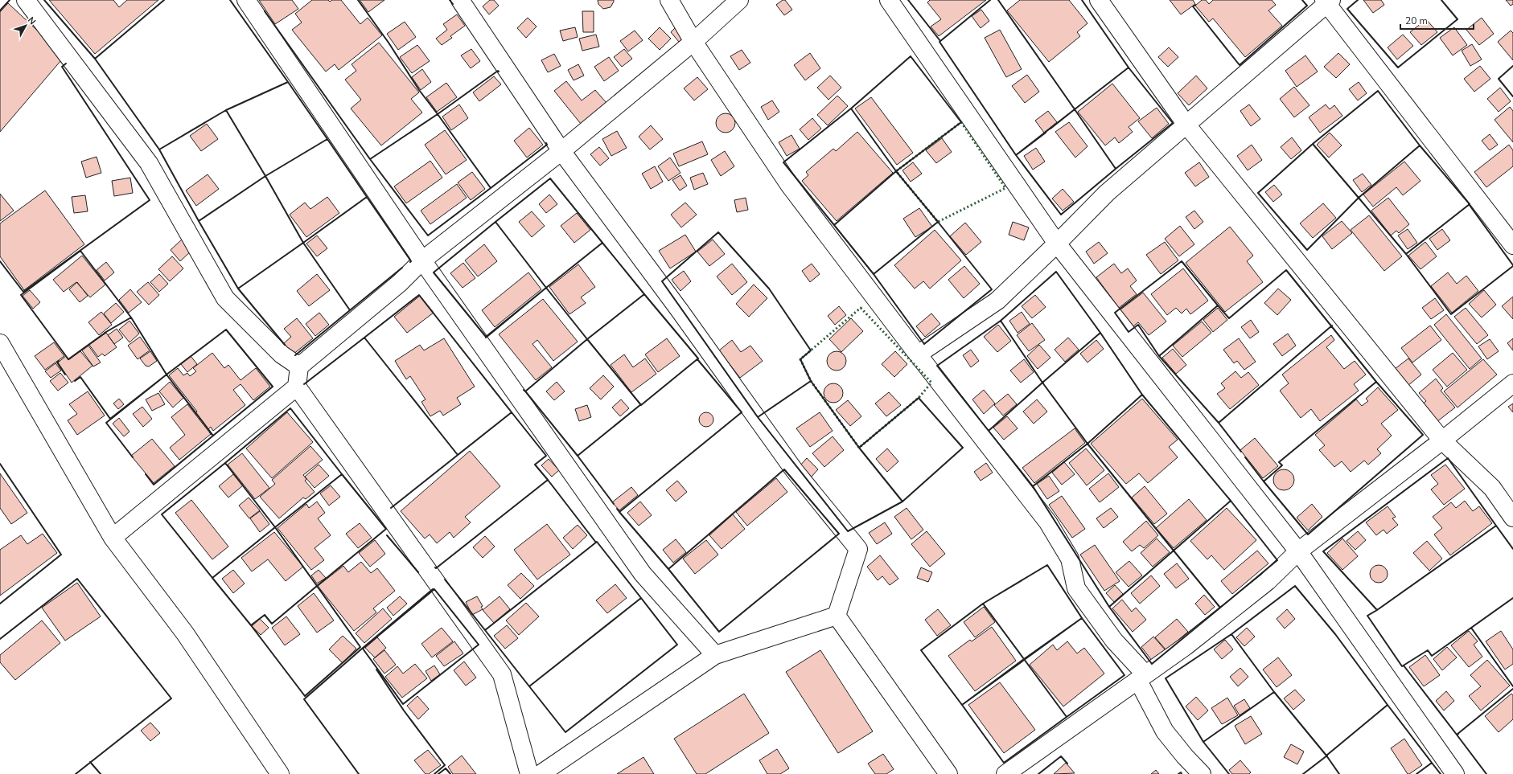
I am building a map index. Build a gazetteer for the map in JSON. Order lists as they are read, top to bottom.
{
  "scale_bar": "20 m",
  "north": "top right"
}
